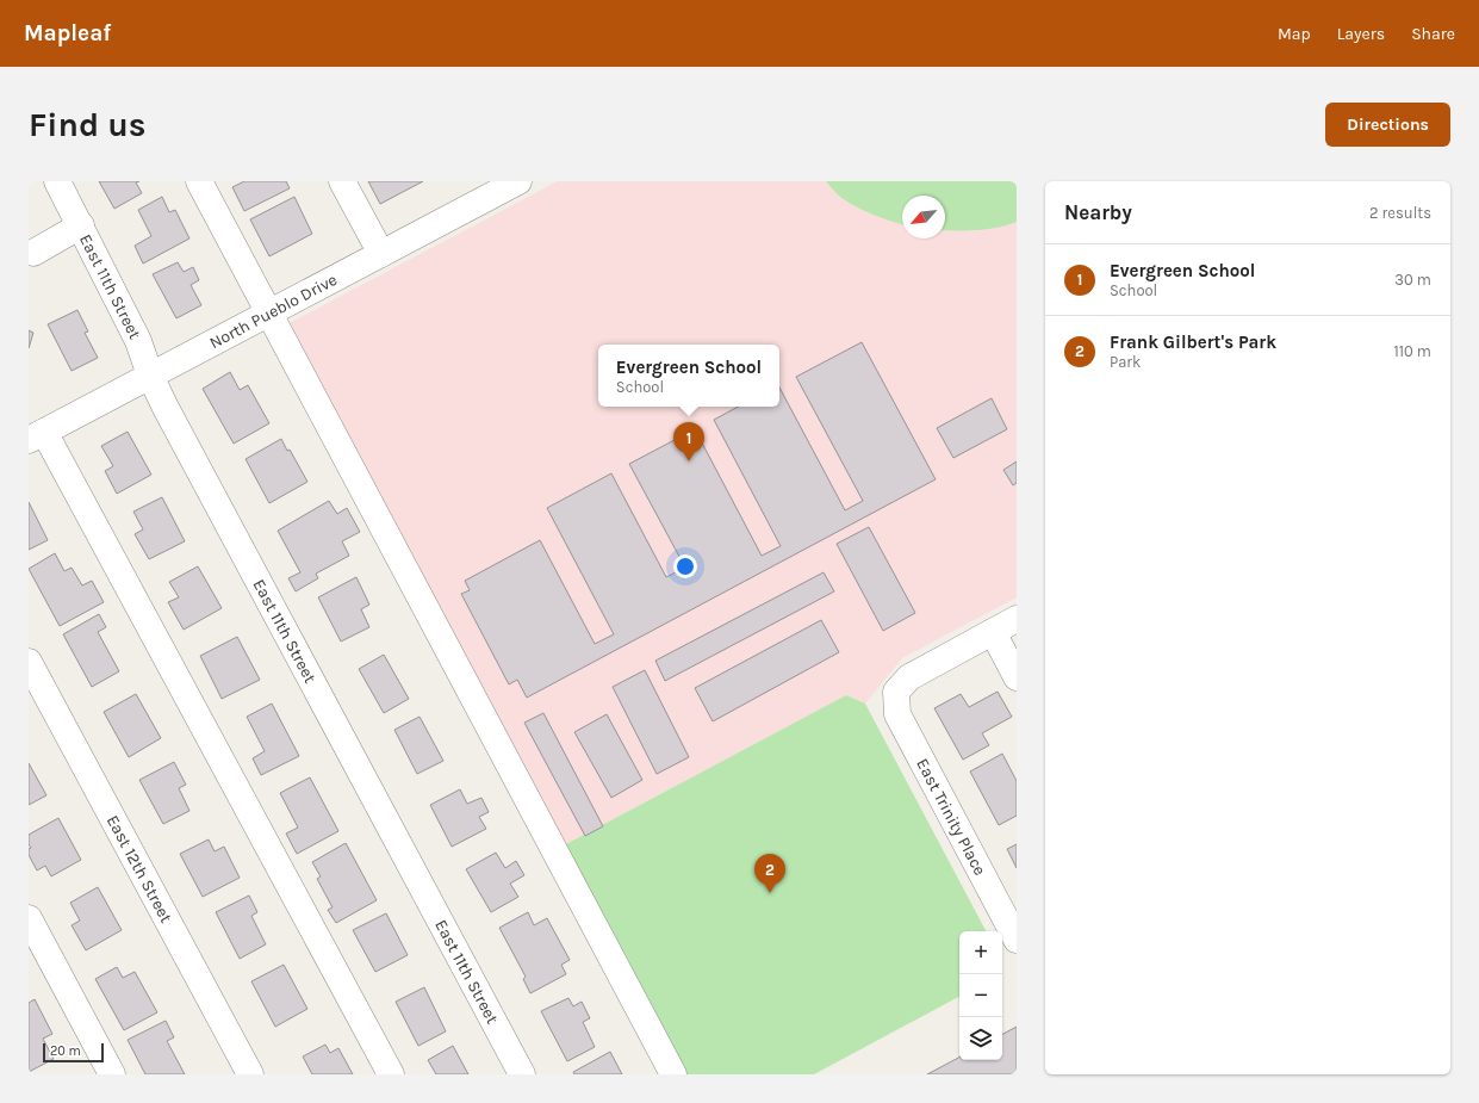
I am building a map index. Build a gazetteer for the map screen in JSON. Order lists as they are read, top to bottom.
{
  "streets": {
    "street": [
      "East 11th Street",
      "North Pueblo Drive",
      "East Trinity Place",
      "East 12th Street"
    ]
  },
  "crossings": [
    ["East 11th Street", "North Pueblo Drive"]
  ],
  "scale_bar": "20 m",
  "north": "bottom left",
  "page": {
    "header": "Mapleaf",
    "nav": ["Map", "Layers", "Share"],
    "buttons": "Directions",
    "title": "Find us",
    "heading": ["Nearby", "2 results"],
    "list": [
      {
        "mark": "1",
        "name": "Evergreen School",
        "note": "School",
        "value": "30 m"
      },
      {
        "mark": "2",
        "name": "Frank Gilbert's Park",
        "note": "Park",
        "value": "110 m"
      }
    ],
    "popup": ["Evergreen School", "School"],
    "pins": ["1", "2"],
    "map_buttons": ["+", "−"],
    "scale": "20 m"
  }
}
